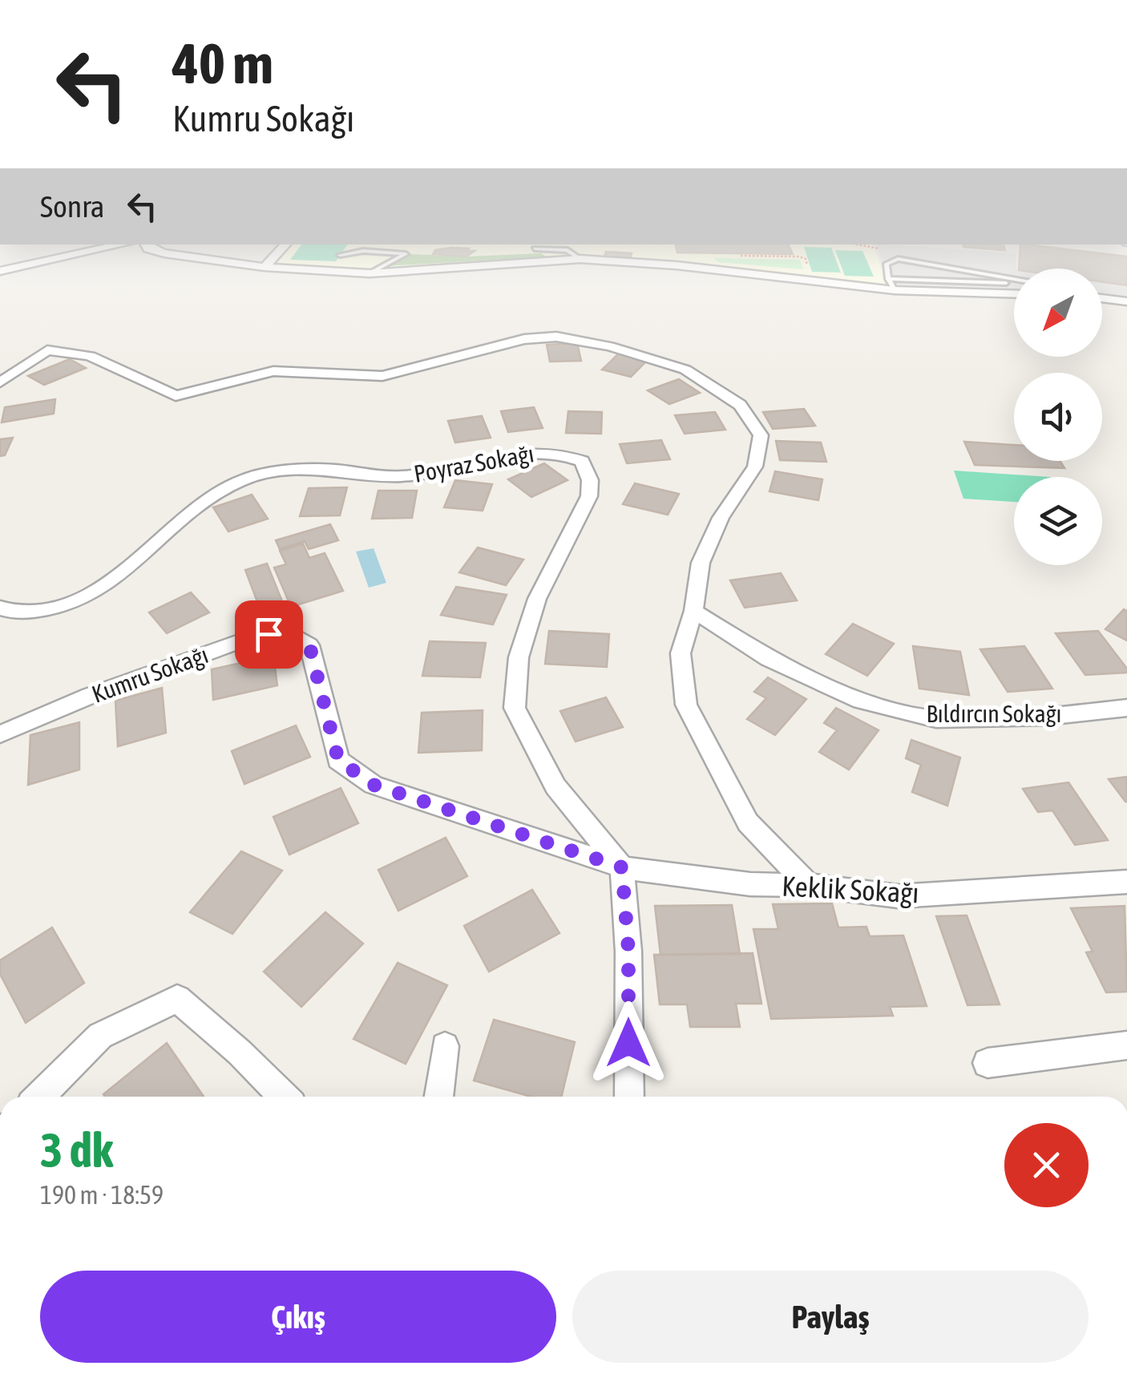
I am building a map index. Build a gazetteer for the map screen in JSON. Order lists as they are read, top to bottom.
{
  "streets": {
    "street": [
      "Poyraz Sokağı",
      "Kumru Sokağı",
      "Bıldırcın Sokağı",
      "Keklik Sokağı"
    ]
  },
  "crossings": [
    ["Poyraz Sokağı", "Kumru Sokağı"],
    ["Poyraz Sokağı", "Keklik Sokağı"],
    ["Kumru Sokağı", "Keklik Sokağı"]
  ],
  "north": "bottom left",
  "page": {
    "turn": ["40 m", "Kumru Sokağı"],
    "then": "Sonra",
    "heading": ["3 dk", "190 m · 18:59"],
    "buttons": ["Çıkış", "Paylaş"]
  }
}
